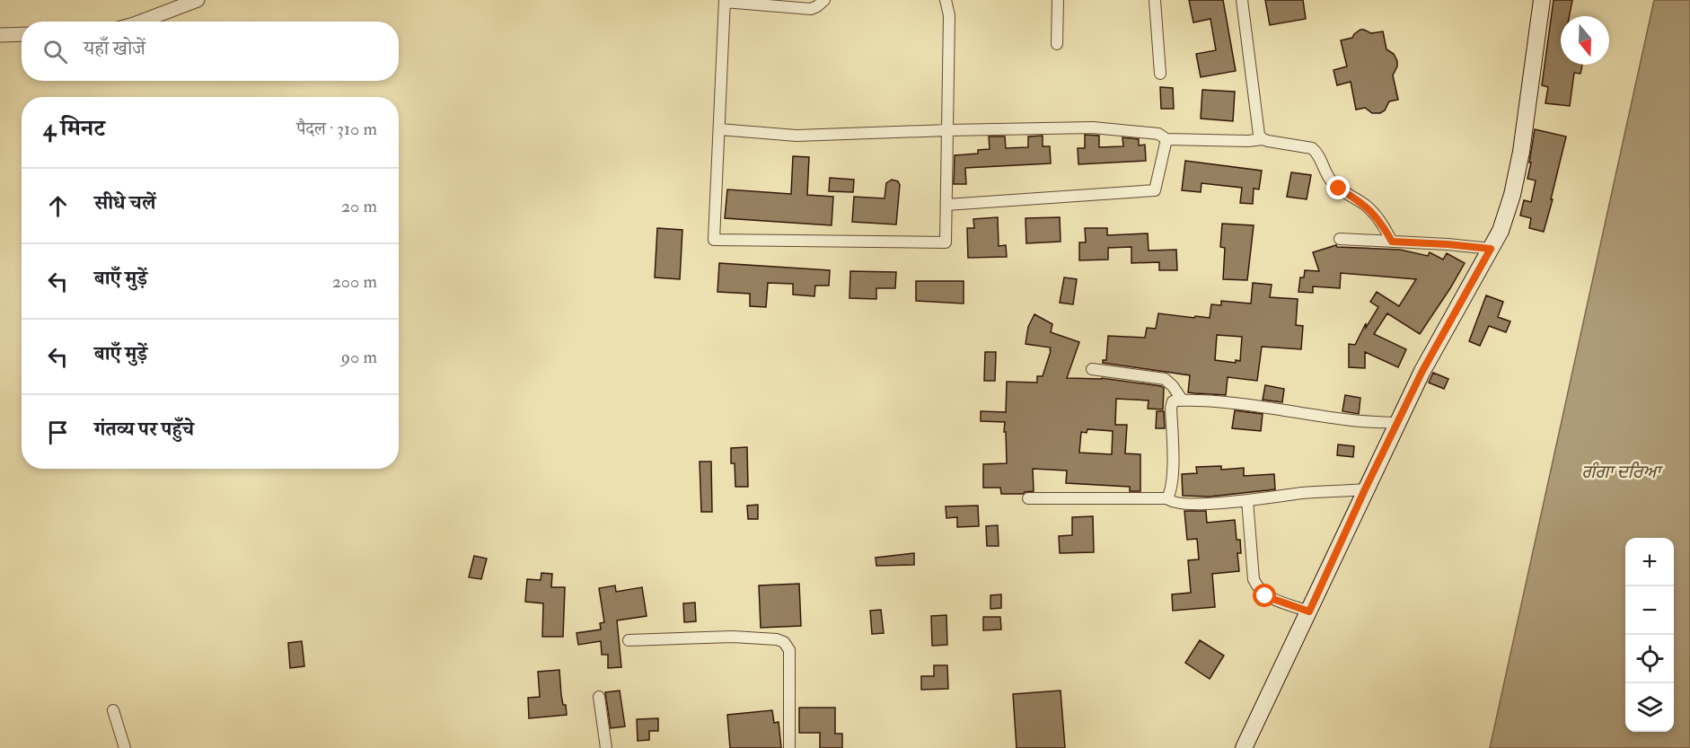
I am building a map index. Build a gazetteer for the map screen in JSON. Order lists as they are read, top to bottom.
{
  "water": ["ਗੰਗਾ ਦਰਿਆ"],
  "north": "bottom",
  "page": {
    "search": "यहाँ खोजें",
    "heading": ["4 मिनट", "पैदल · 310 m"],
    "list": [
      ["सीधे चलें", "20 m"],
      ["बाएँ मुड़ें", "200 m"],
      ["बाएँ मुड़ें", "90 m"],
      "गंतव्य पर पहुँचे"
    ],
    "map_buttons": ["+", "−"]
  }
}
